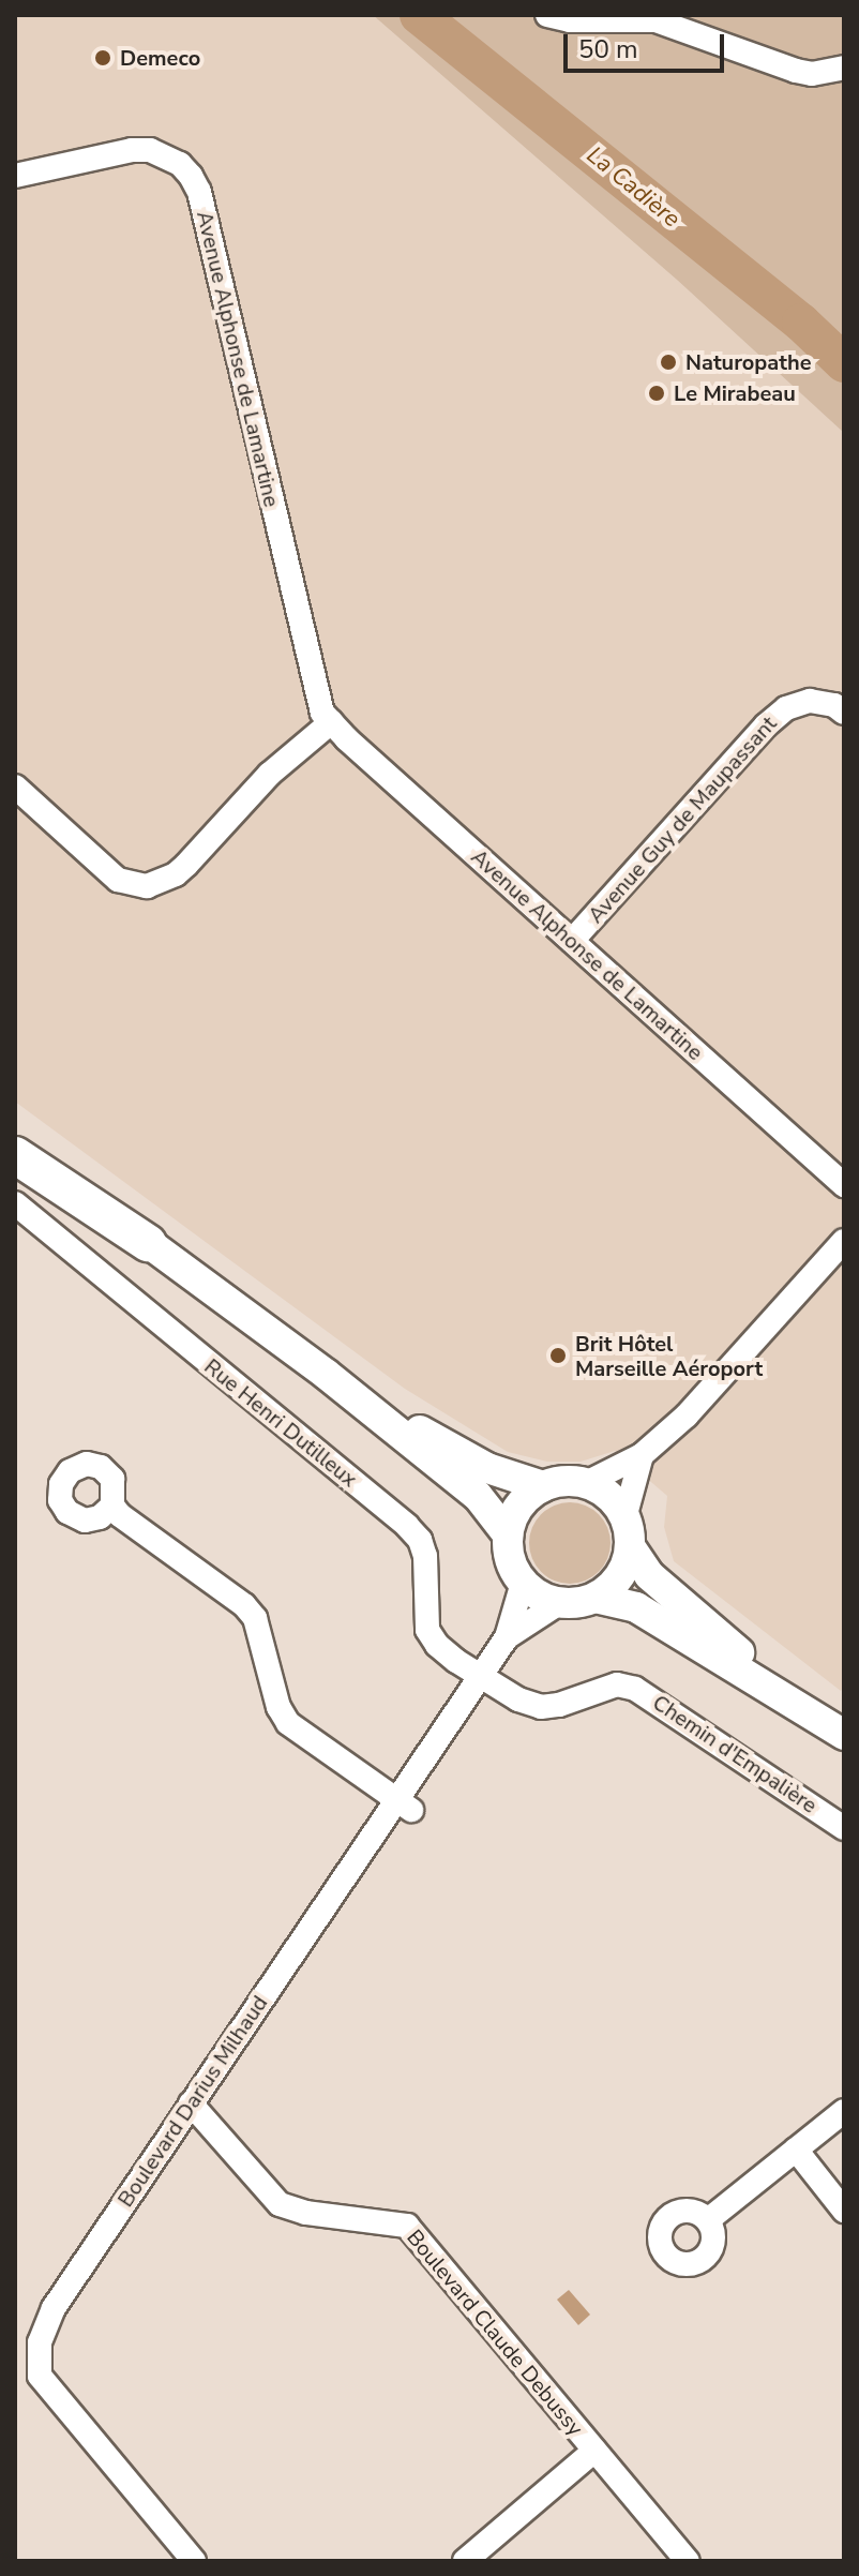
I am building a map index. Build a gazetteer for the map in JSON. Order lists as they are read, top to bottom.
{
  "streets": {
    "street": [
      "Avenue Alphonse de Lamartine",
      "Avenue Guy de Maupassant",
      "Rue Henri Dutilleux",
      "Chemin d'Empalière",
      "Boulevard Darius Milhaud",
      "Boulevard Claude Debussy"
    ]
  },
  "crossings": [
    ["Avenue Alphonse de Lamartine", "Avenue Guy de Maupassant"],
    ["Rue Henri Dutilleux", "Chemin d'Empalière"],
    ["Rue Henri Dutilleux", "Boulevard Darius Milhaud"],
    ["Chemin d'Empalière", "Boulevard Darius Milhaud"],
    ["Boulevard Darius Milhaud", "Boulevard Claude Debussy"]
  ],
  "water": ["La Cadière"],
  "places": [
    "Demeco",
    "Naturopathe",
    "Le Mirabeau",
    "Brit Hôtel Marseille Aéroport"
  ],
  "scale_bar": "50 m"
}
